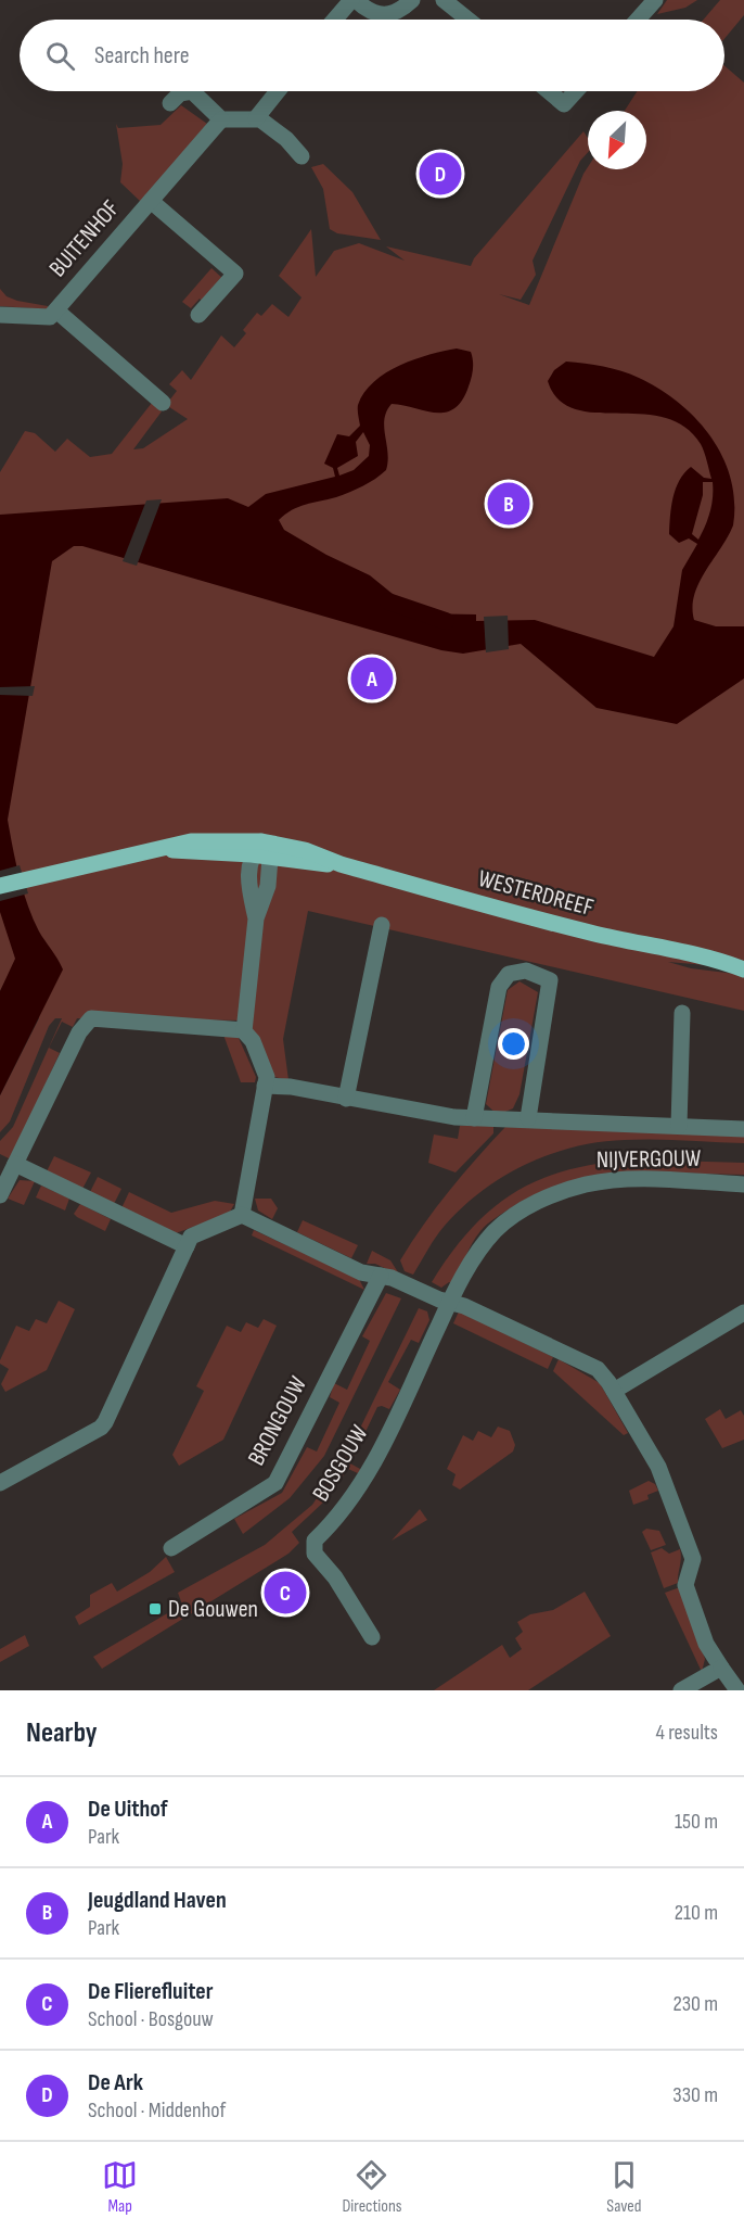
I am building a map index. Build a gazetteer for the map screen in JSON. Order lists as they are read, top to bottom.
{
  "streets": {
    "main road": ["WESTERDREEF"],
    "street": [
      "BUITENHOF",
      "NIJVERGOUW",
      "BRONGOUW",
      "BOSGOUW"
    ]
  },
  "crossings": [
    ["NIJVERGOUW", "BOSGOUW"]
  ],
  "places": {
    "transit": ["De Gouwen"]
  },
  "north": "bottom left",
  "page": {
    "search": "Search here",
    "pins": [
      "D",
      "B",
      "A",
      "C"
    ],
    "heading": ["Nearby", "4 results"],
    "list": [
      {
        "mark": "A",
        "name": "De Uithof",
        "note": "Park",
        "value": "150 m"
      },
      {
        "mark": "B",
        "name": "Jeugdland Haven",
        "note": "Park",
        "value": "210 m"
      },
      {
        "mark": "C",
        "name": "De Flierefluiter",
        "note": "School · Bosgouw",
        "value": "230 m"
      },
      {
        "mark": "D",
        "name": "De Ark",
        "note": "School · Middenhof",
        "value": "330 m"
      }
    ],
    "nav": ["Map", "Directions", "Saved"]
  }
}
